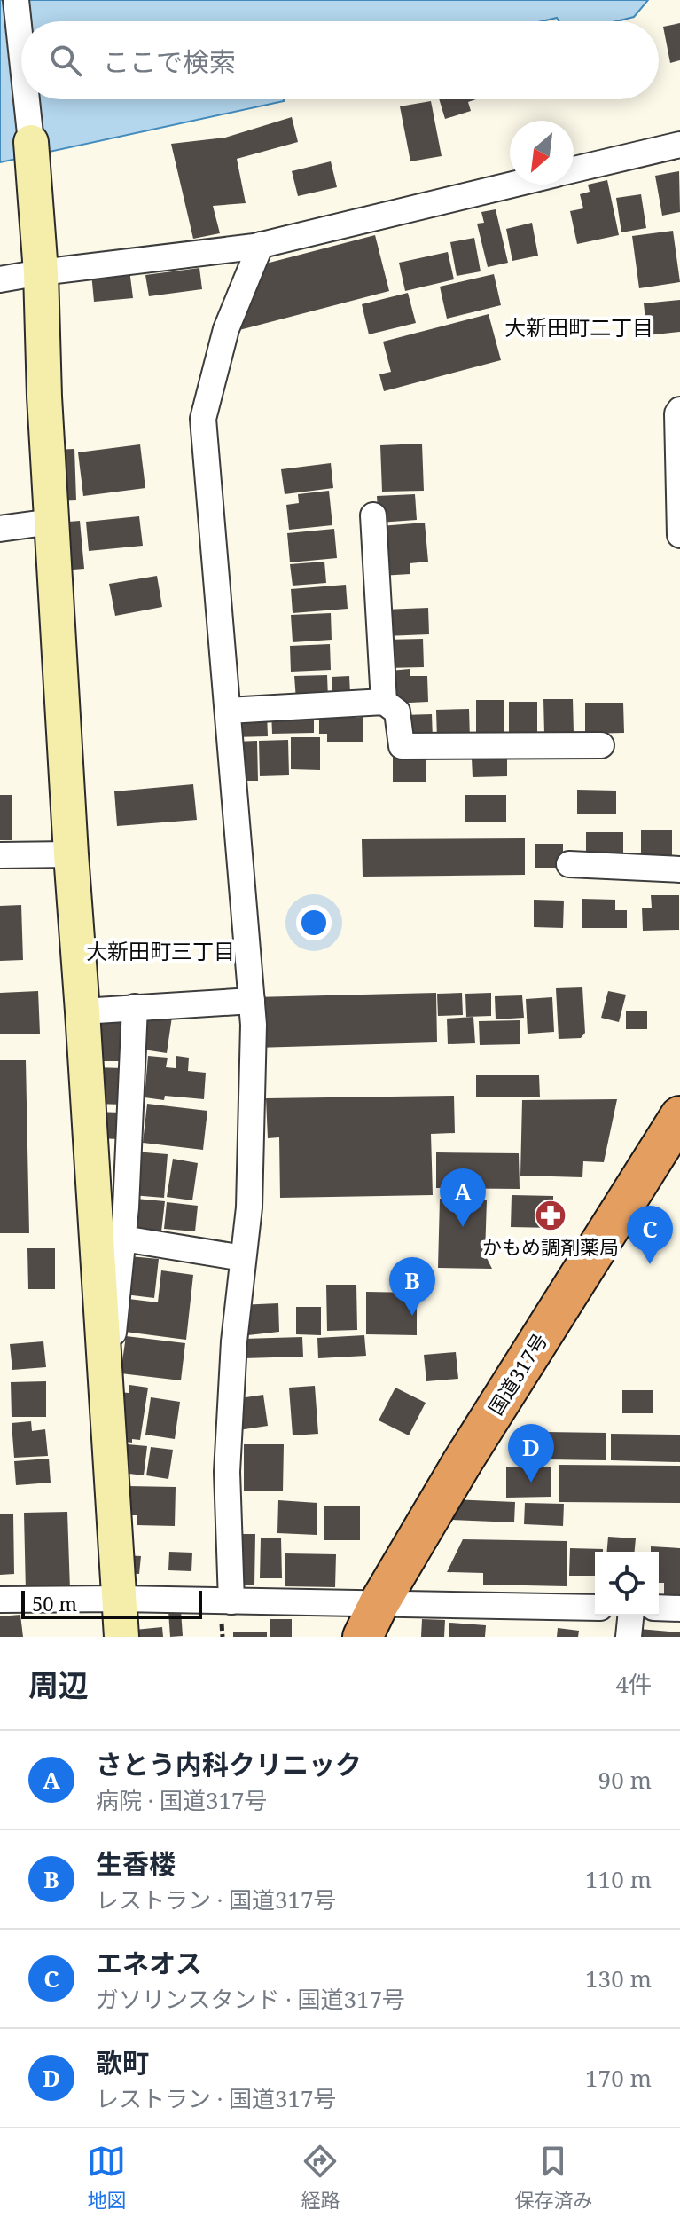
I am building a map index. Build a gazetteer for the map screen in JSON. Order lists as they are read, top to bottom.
{
  "streets": {
    "highway": ["国道317号"]
  },
  "districts": ["大新田町二丁目", "大新田町三丁目"],
  "places": {
    "pharmacy": ["かもめ調剤薬局"]
  },
  "scale_bar": "50 m",
  "north": "bottom left",
  "page": {
    "search": "ここで検索",
    "pins": [
      "A",
      "C",
      "B",
      "D"
    ],
    "scale": "50 m",
    "heading": ["周辺", "4件"],
    "list": [
      {
        "mark": "A",
        "name": "さとう内科クリニック",
        "note": "病院 · 国道317号",
        "value": "90 m"
      },
      {
        "mark": "B",
        "name": "生香楼",
        "note": "レストラン · 国道317号",
        "value": "110 m"
      },
      {
        "mark": "C",
        "name": "エネオス",
        "note": "ガソリンスタンド · 国道317号",
        "value": "130 m"
      },
      {
        "mark": "D",
        "name": "歌町",
        "note": "レストラン · 国道317号",
        "value": "170 m"
      }
    ],
    "nav": ["地図", "経路", "保存済み"]
  }
}
